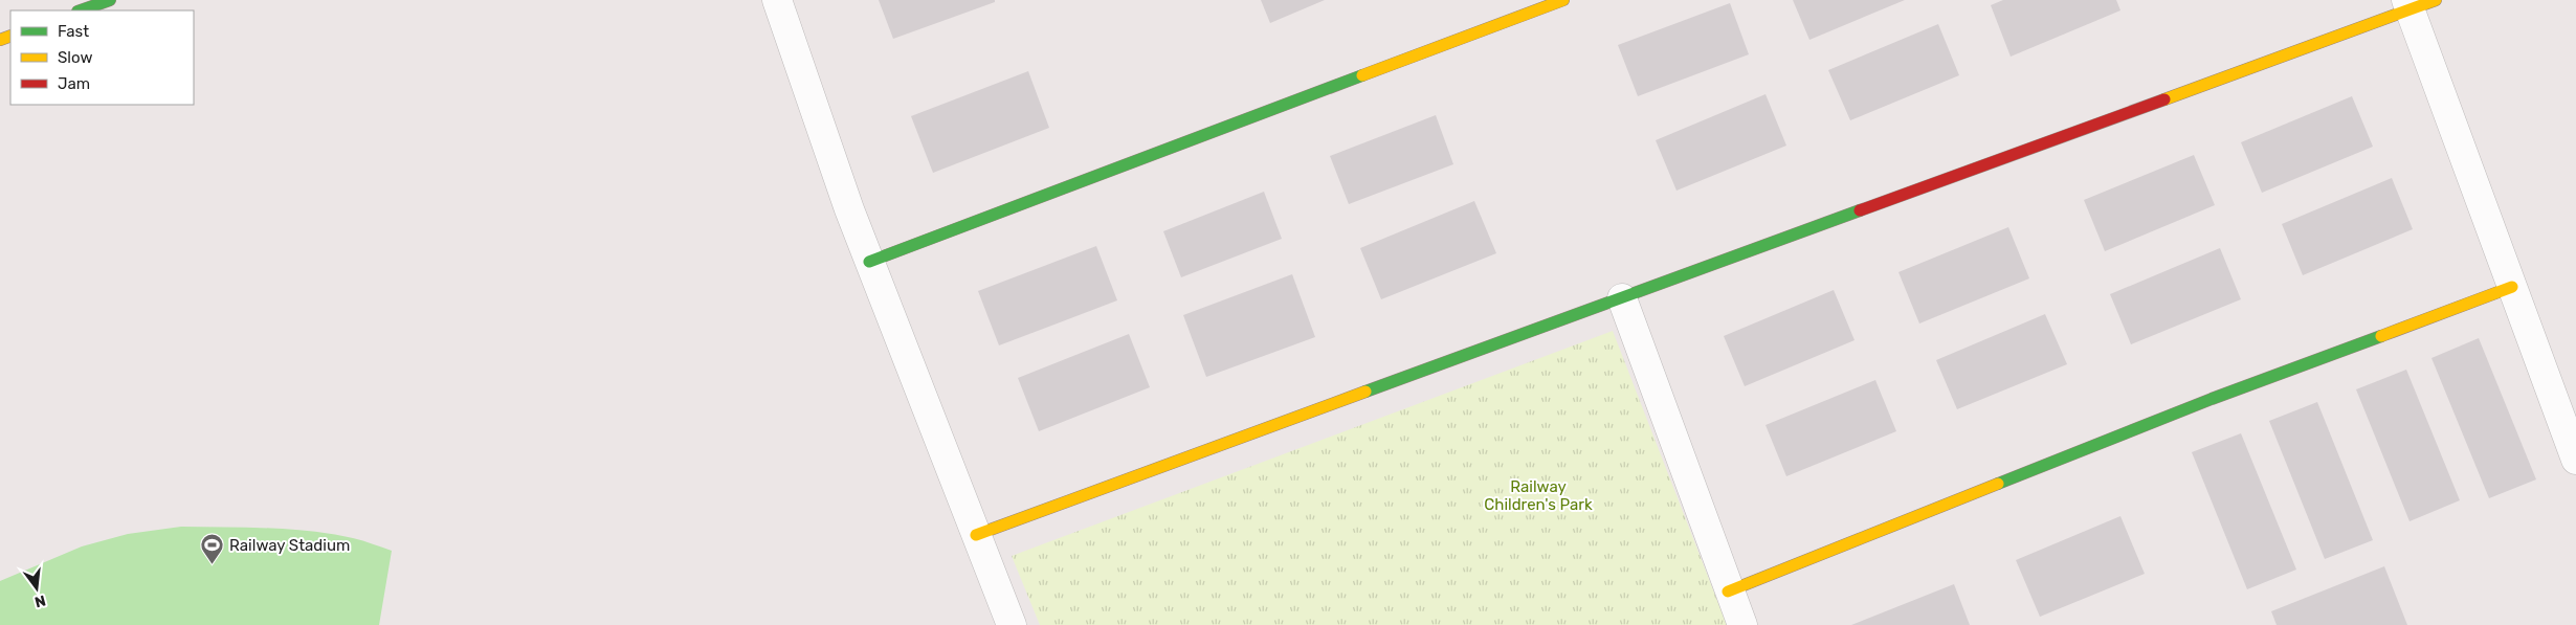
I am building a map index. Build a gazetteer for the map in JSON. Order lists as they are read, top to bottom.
{
  "parks": ["Railway Children's Park"],
  "places": {
    "sports": ["Railway Stadium"]
  },
  "legend": ["Fast", "Slow", "Jam"],
  "north": "bottom"
}
